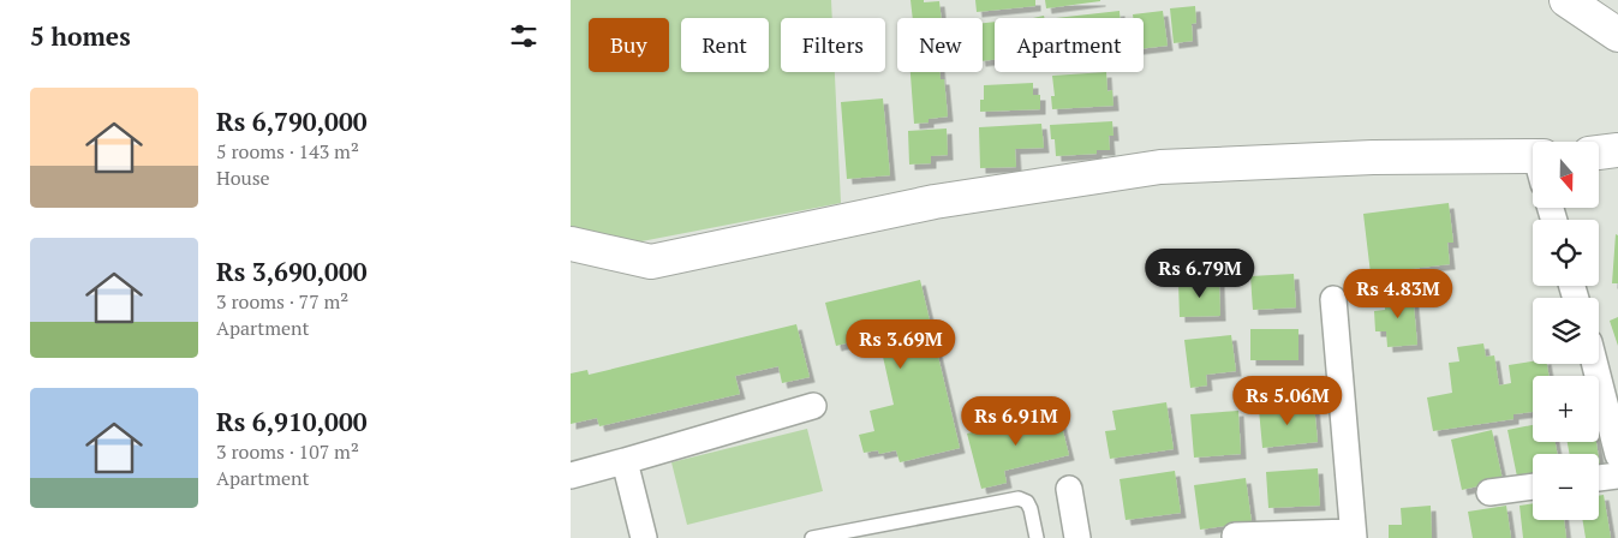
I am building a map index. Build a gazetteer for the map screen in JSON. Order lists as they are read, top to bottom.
{
  "north": "bottom",
  "page": {
    "heading": "5 homes",
    "chip": [
      "Buy",
      "Rent",
      "Filters",
      "New",
      "Apartment"
    ],
    "list": [
      {
        "name": "Rs 6,790,000",
        "note": "5 rooms · 143 m² · House"
      },
      {
        "name": "Rs 3,690,000",
        "note": "3 rooms · 77 m² · Apartment"
      },
      {
        "name": "Rs 6,910,000",
        "note": "3 rooms · 107 m² · Apartment"
      }
    ],
    "map_buttons": ["+", "−"],
    "price": [
      "Rs 6.79M",
      "Rs 4.83M",
      "Rs 3.69M",
      "Rs 5.06M",
      "Rs 6.91M"
    ]
  }
}
